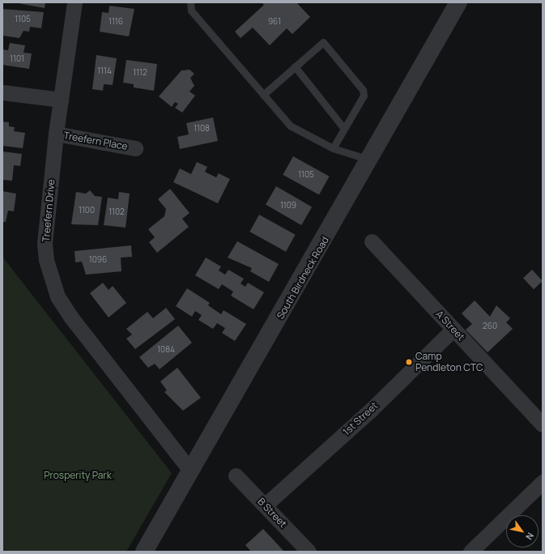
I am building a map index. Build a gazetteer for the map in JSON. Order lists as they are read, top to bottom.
{
  "streets": {
    "street": [
      "Treefern Place",
      "Treefern Drive",
      "South Birdneck Road",
      "A Street",
      "1st Street",
      "B Street"
    ]
  },
  "crossings": [
    ["Treefern Place", "Treefern Drive"],
    ["Treefern Drive", "South Birdneck Road"],
    ["A Street", "1st Street"],
    ["1st Street", "B Street"]
  ],
  "parks": ["Prosperity Park"],
  "places": ["Camp Pendleton CTC"],
  "house_numbers": [
    "1105",
    "1116",
    "961",
    "1101",
    "1114",
    "1112",
    "1108",
    "1105",
    "1109",
    "1100",
    "1102",
    "1096",
    "260",
    "1084"
  ],
  "north": "bottom right"
}
